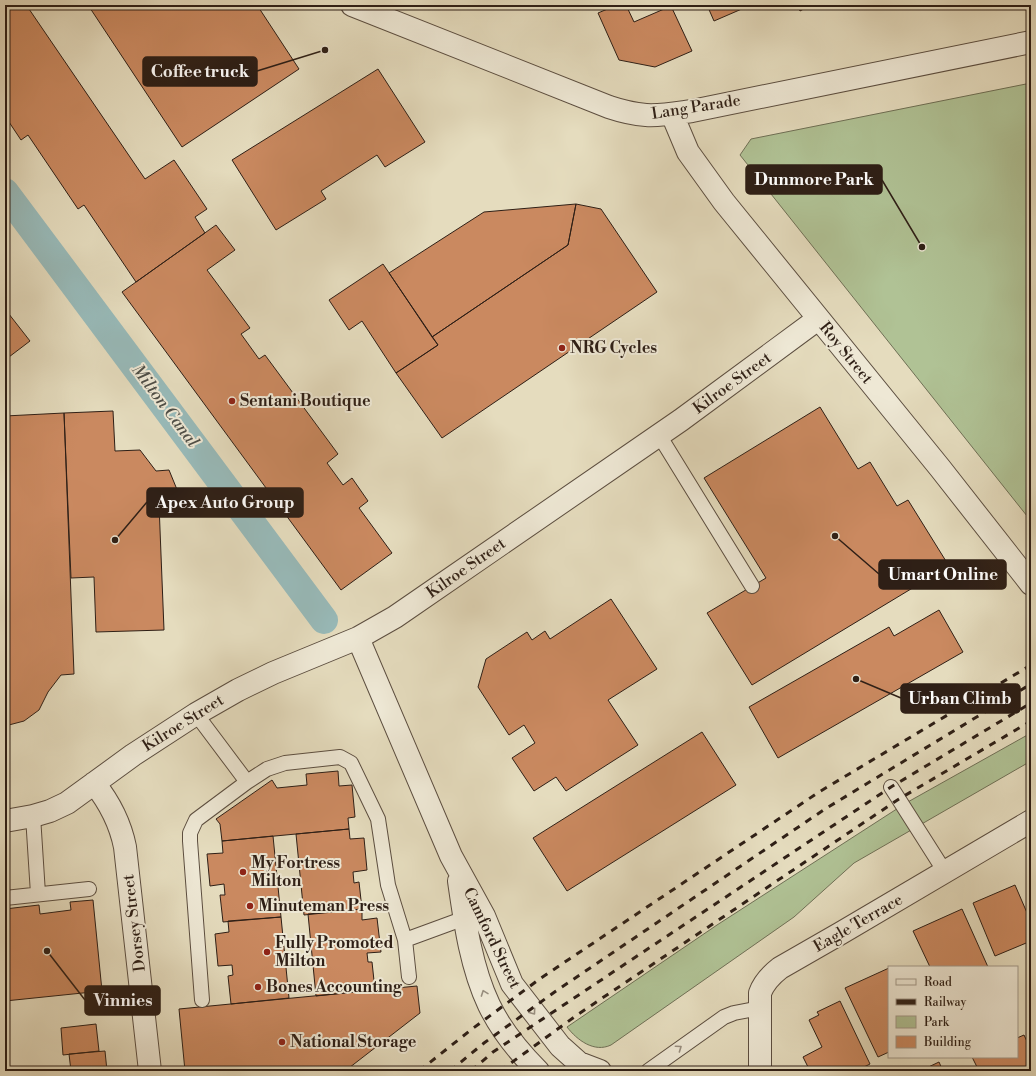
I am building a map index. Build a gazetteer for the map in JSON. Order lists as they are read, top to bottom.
{
  "streets": {
    "street": [
      "Lang Parade",
      "Roy Street",
      "Kilroe Street",
      "Dorsey Street",
      "Eagle Terrace",
      "Camford Street"
    ]
  },
  "crossings": [
    ["Lang Parade", "Roy Street"],
    ["Roy Street", "Kilroe Street"],
    ["Kilroe Street", "Dorsey Street"],
    ["Kilroe Street", "Camford Street"]
  ],
  "water": ["Milton Canal"],
  "places": [
    "Coffee truck",
    "Dunmore Park",
    "NRG Cycles",
    "Sentani Boutique",
    "Umart Online",
    "Apex Auto Group",
    "Urban Climb",
    "My Fortress Milton",
    "Minuteman Press",
    "Vinnies",
    "Fully Promoted Milton",
    "Bones Accounting",
    "National Storage"
  ],
  "legend": [
    "Road",
    "Railway",
    "Park",
    "Building"
  ]
}
